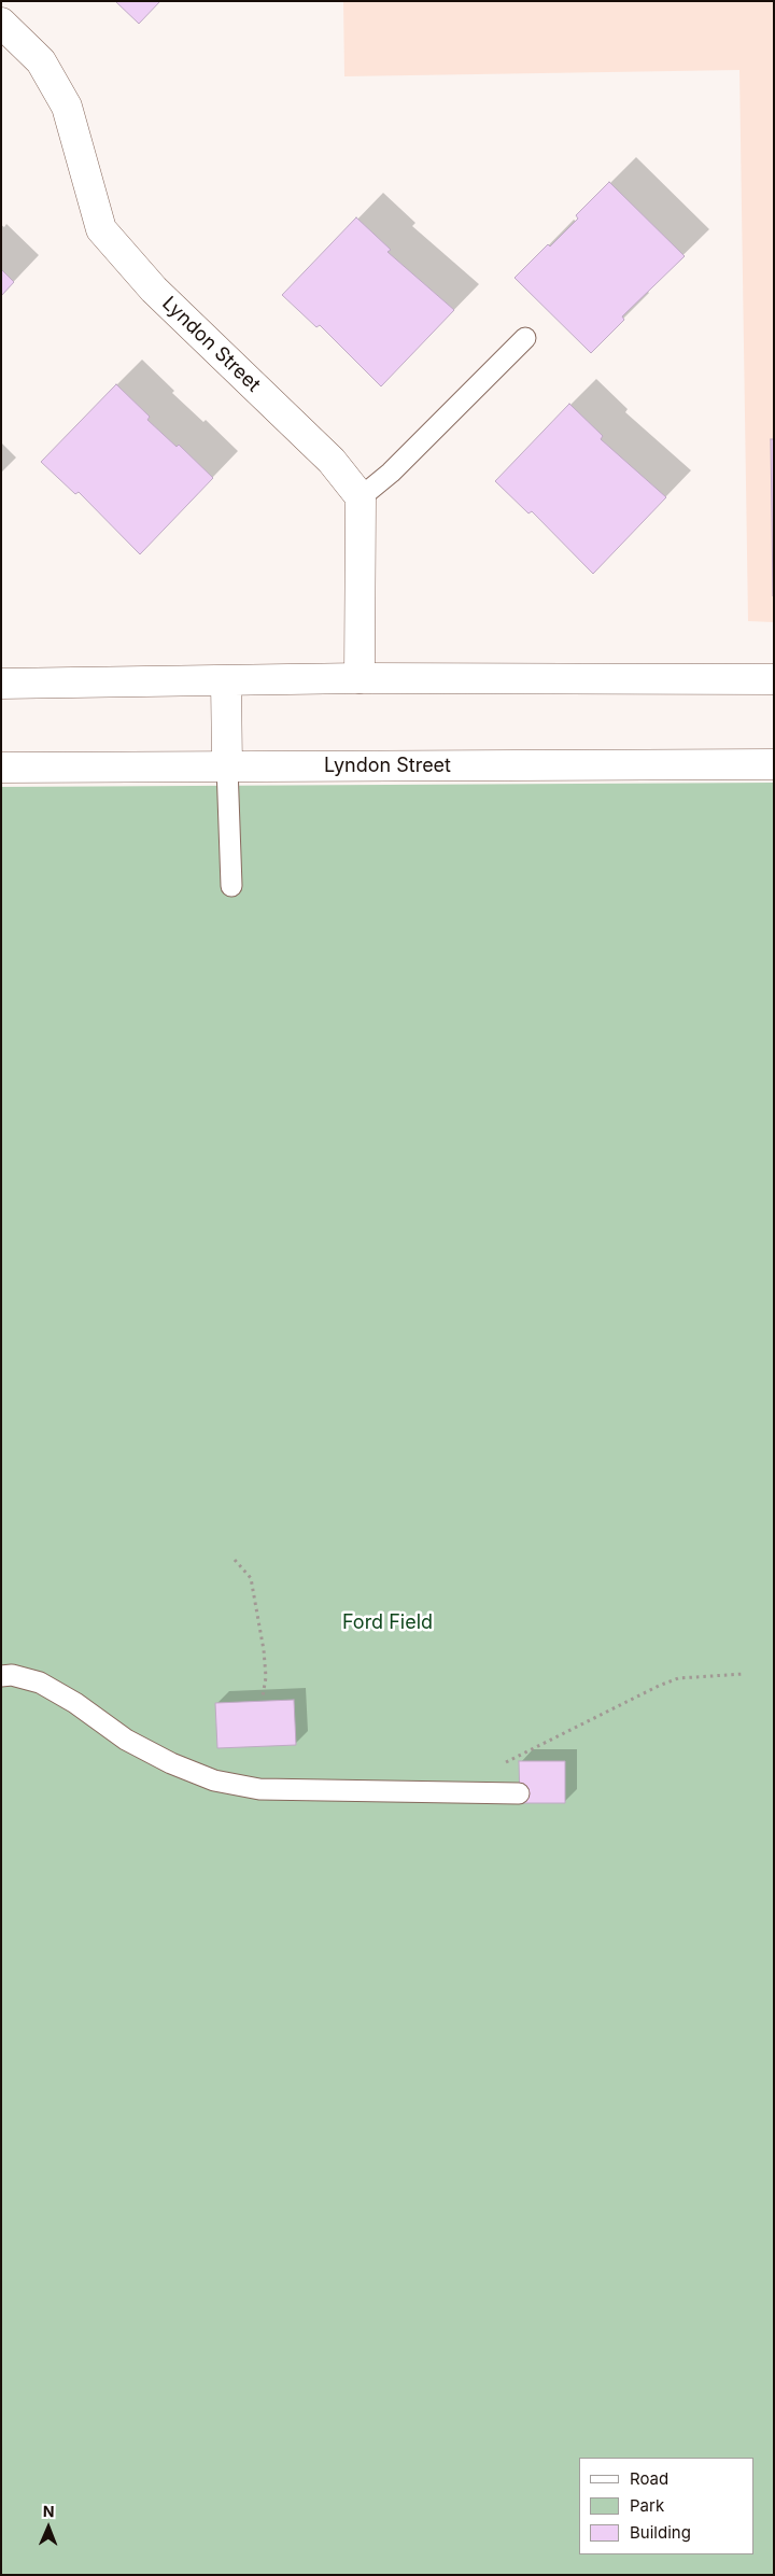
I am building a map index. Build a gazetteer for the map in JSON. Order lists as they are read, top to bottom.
{
  "streets": {
    "street": ["Lyndon Street"]
  },
  "parks": ["Ford Field"],
  "legend": ["Road", "Park", "Building"],
  "north": "top"
}
